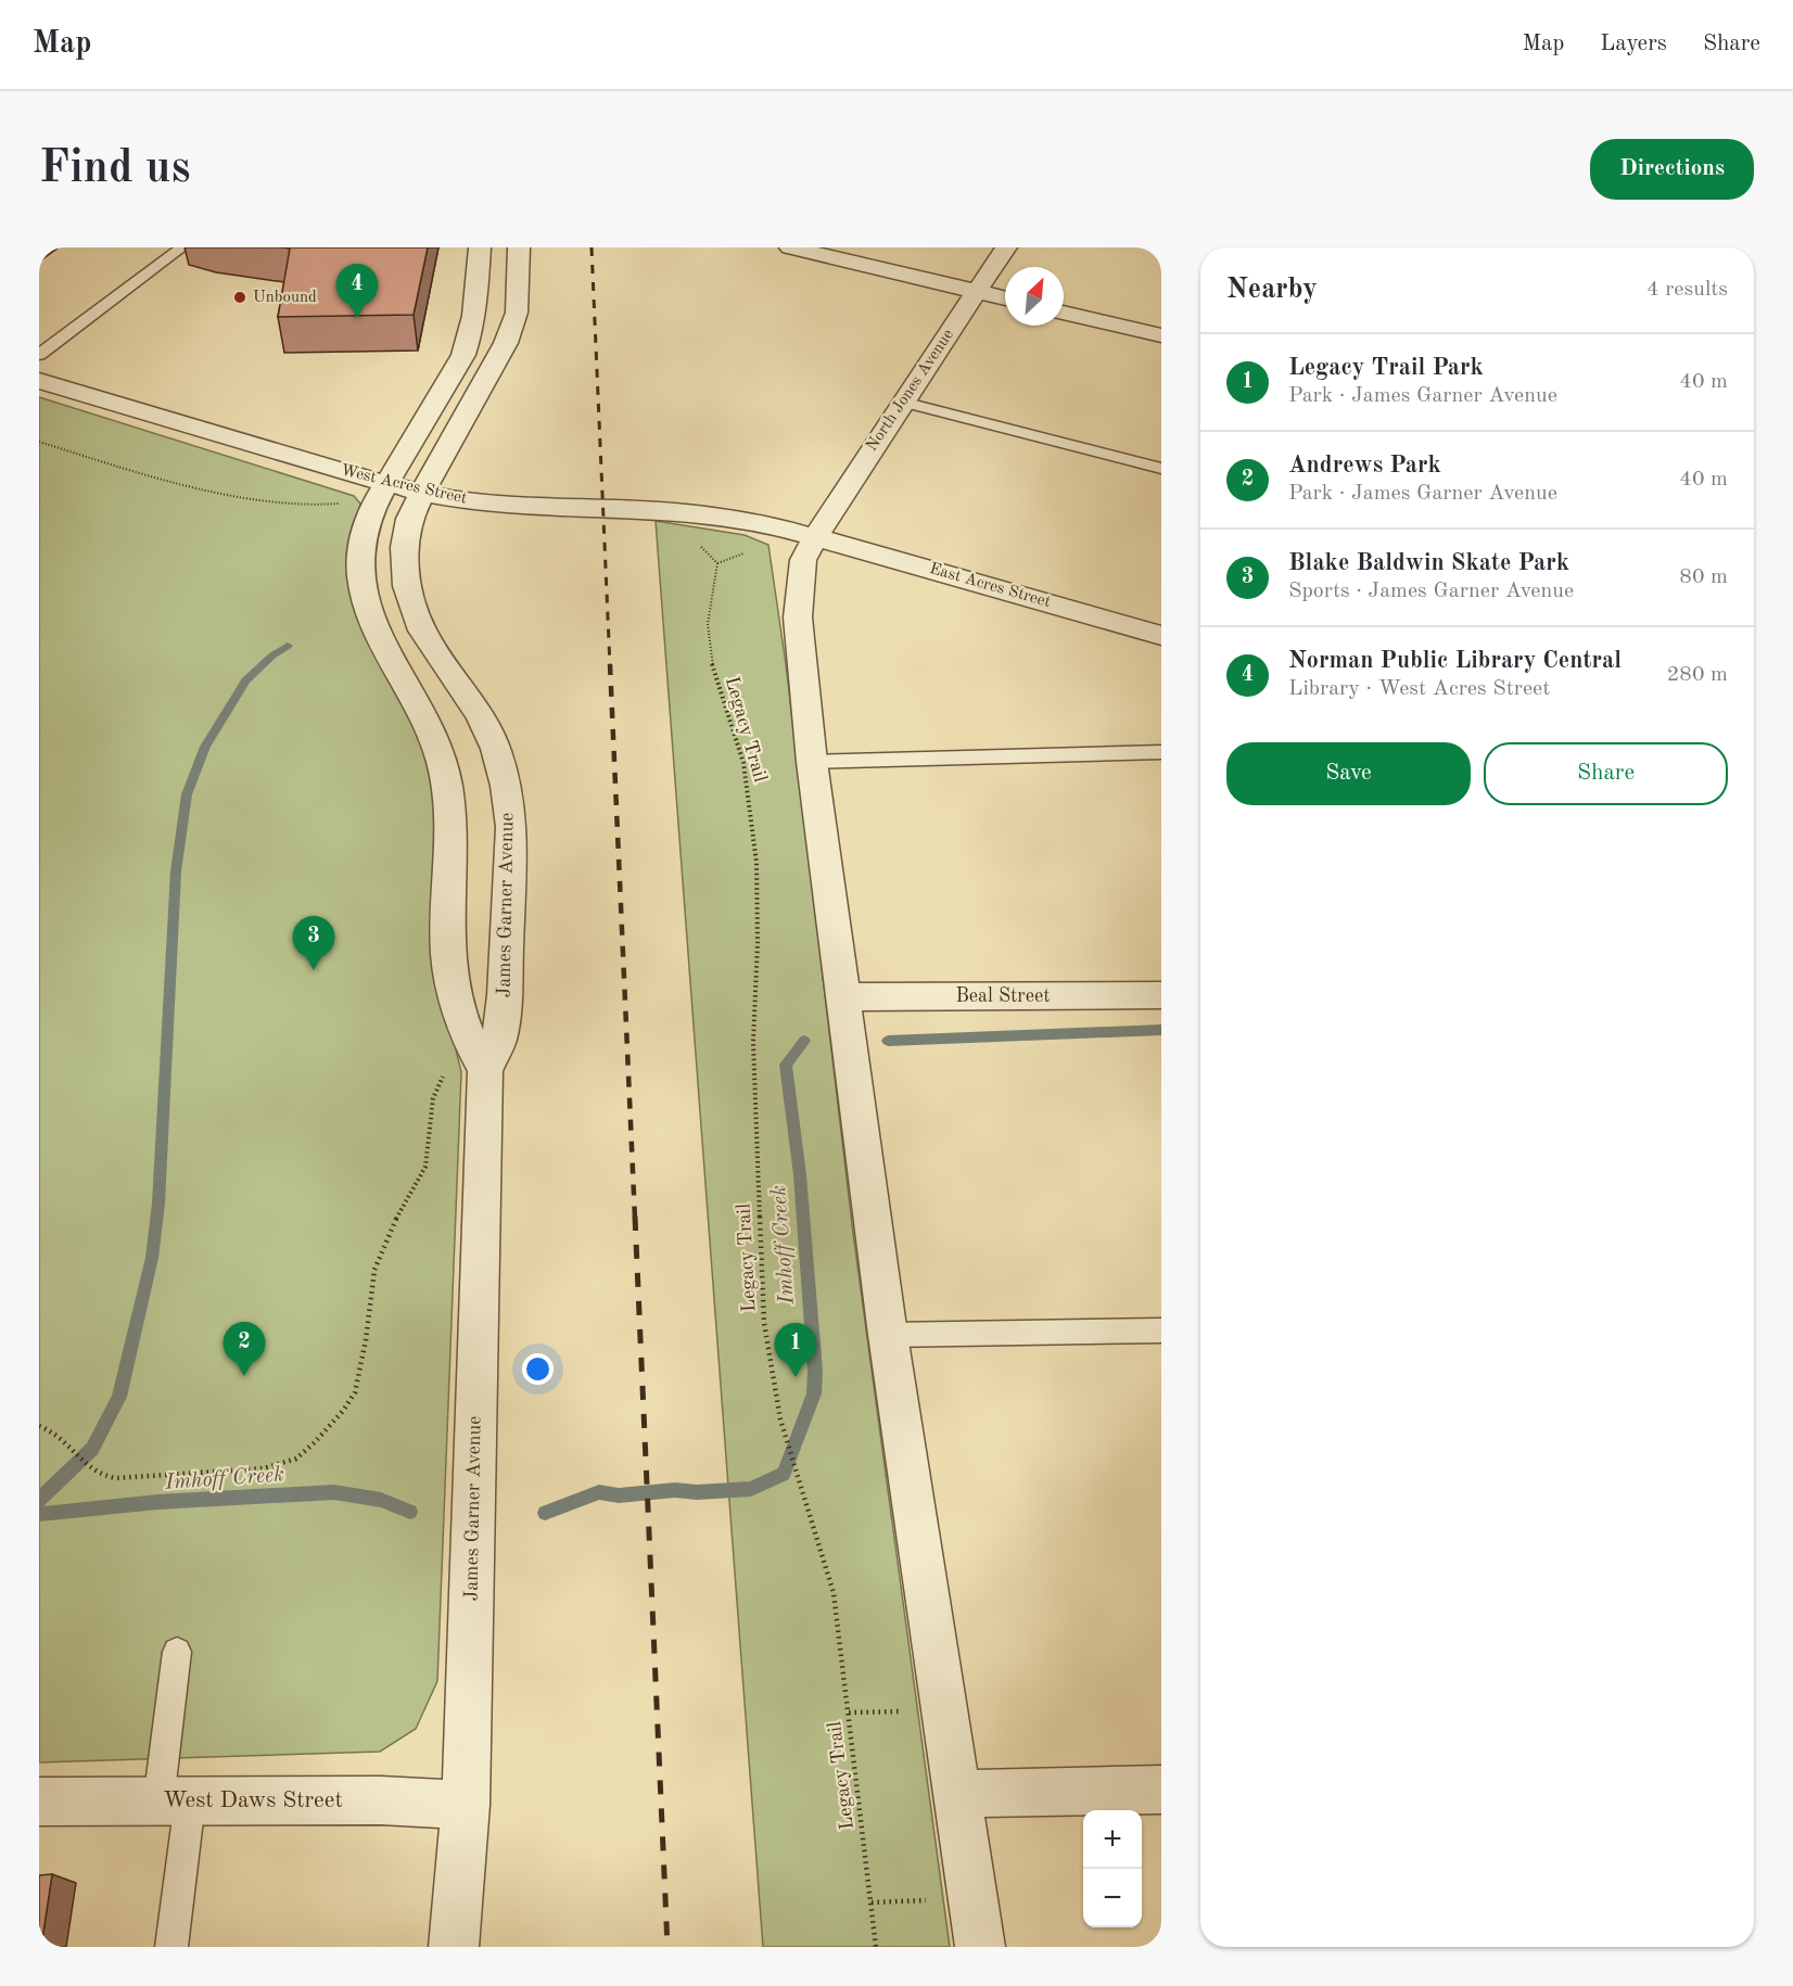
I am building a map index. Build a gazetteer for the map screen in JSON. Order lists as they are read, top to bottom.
{
  "streets": {
    "street": [
      "North Jones Avenue",
      "West Acres Street",
      "East Acres Street",
      "James Garner Avenue",
      "Beal Street",
      "West Daws Street"
    ],
    "path": ["Legacy Trail"]
  },
  "crossings": [
    ["North Jones Avenue", "West Acres Street"],
    ["North Jones Avenue", "East Acres Street"],
    ["North Jones Avenue", "Beal Street"],
    ["West Acres Street", "East Acres Street"],
    ["West Acres Street", "James Garner Avenue"],
    ["James Garner Avenue", "West Daws Street"]
  ],
  "water": ["Imhoff Creek"],
  "places": ["Unbound"],
  "north": "top right",
  "page": {
    "header": "Map",
    "nav": ["Map", "Layers", "Share"],
    "buttons": [
      "Directions",
      ["Save", "Share"]
    ],
    "title": "Find us",
    "heading": ["Nearby", "4 results"],
    "pins": [
      "4",
      "3",
      "2",
      "1"
    ],
    "list": [
      {
        "mark": "1",
        "name": "Legacy Trail Park",
        "note": "Park · James Garner Avenue",
        "value": "40 m"
      },
      {
        "mark": "2",
        "name": "Andrews Park",
        "note": "Park · James Garner Avenue",
        "value": "40 m"
      },
      {
        "mark": "3",
        "name": "Blake Baldwin Skate Park",
        "note": "Sports · James Garner Avenue",
        "value": "80 m"
      },
      {
        "mark": "4",
        "name": "Norman Public Library Central",
        "note": "Library · West Acres Street",
        "value": "280 m"
      }
    ],
    "map_buttons": ["+", "−"]
  }
}
